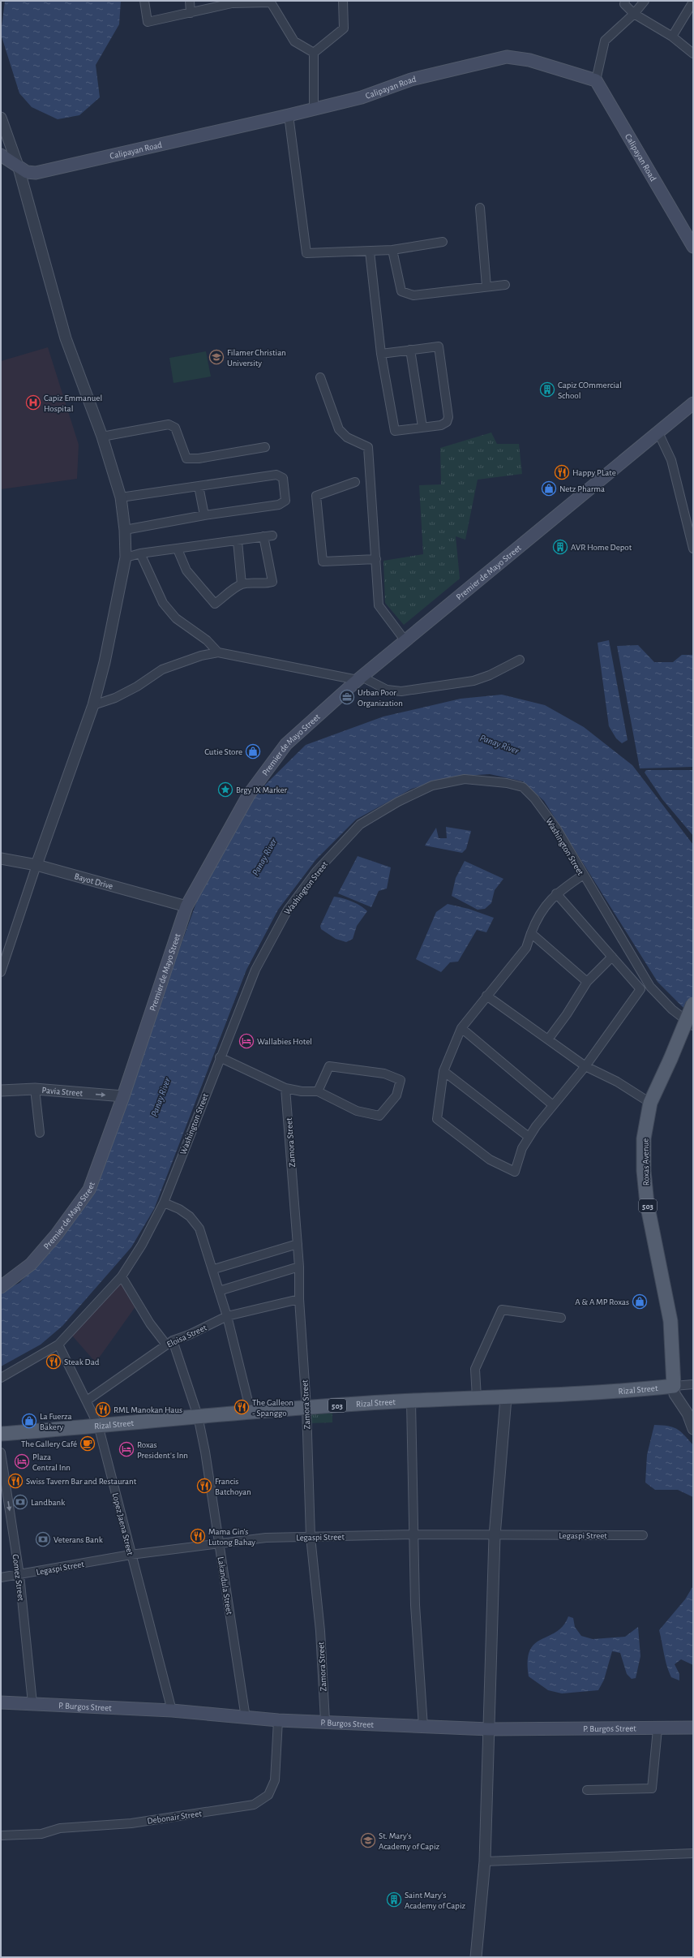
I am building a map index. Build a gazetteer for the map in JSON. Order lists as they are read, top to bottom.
{
  "streets": {
    "main road": [
      "Calipayan Road",
      "Premier de Mayo Street",
      "Roxas Avenue",
      "503",
      "Rizal Street",
      "P. Burgos Street"
    ],
    "street": [
      "Washington Street",
      "Bayot Drive",
      "Pavia Street",
      "Zamora Street",
      "Eloisa Street",
      "Lopez Jaena Street",
      "Legaspi Street",
      "Gomez Street",
      "Lakandula Street",
      "Debonair Street"
    ]
  },
  "crossings": [
    ["Premier de Mayo Street", "Bayot Drive"],
    ["Premier de Mayo Street", "Pavia Street"],
    ["Washington Street", "Lopez Jaena Street"],
    ["Washington Street", "Lakandula Street"],
    ["Zamora Street", "Eloisa Street"],
    ["Zamora Street", "Rizal Street"],
    ["Zamora Street", "Legaspi Street"],
    ["Zamora Street", "P. Burgos Street"],
    ["Roxas Avenue", "Rizal Street"],
    ["Eloisa Street", "Lopez Jaena Street"],
    ["Eloisa Street", "Lakandula Street"],
    ["Rizal Street", "Lopez Jaena Street"],
    ["Rizal Street", "Lakandula Street"],
    ["Lopez Jaena Street", "Legaspi Street"],
    ["Lopez Jaena Street", "P. Burgos Street"],
    ["Legaspi Street", "Gomez Street"],
    ["Legaspi Street", "Lakandula Street"],
    ["Gomez Street", "P. Burgos Street"],
    ["Lakandula Street", "P. Burgos Street"],
    ["P. Burgos Street", "Debonair Street"]
  ],
  "one_way": ["Pavia Street", "Gomez Street"],
  "water": ["Panay River"],
  "places": {
    "school or university": ["Filamer Christian University", "St. Mary's Academy of Capiz"],
    "building": ["Capiz COmmercial School", "AVR Home Depot", "Saint Mary's Academy of Capiz"],
    "hospital": ["Capiz Emmanuel Hospital"],
    "restaurant": [
      "Happy PLate",
      "Steak Dad",
      "The Galleon - Spanggo",
      "RML Manokan Haus",
      "Swiss Tavern Bar and Restaurant",
      "Francis Batchoyan",
      "Mama Gin's Lutong Bahay"
    ],
    "shop": [
      "Netz Pharma",
      "Cutie Store",
      "A & A MP Roxas",
      "La Fuerza Bakery"
    ],
    "office": ["Urban Poor Organization"],
    "place": ["Brgy IX Marker"],
    "hotel": ["Wallabies Hotel", "Roxas President's Inn", "Plaza Central Inn"],
    "cafe": ["The Gallery Café"],
    "bank": ["Landbank", "Veterans Bank"]
  }
}
